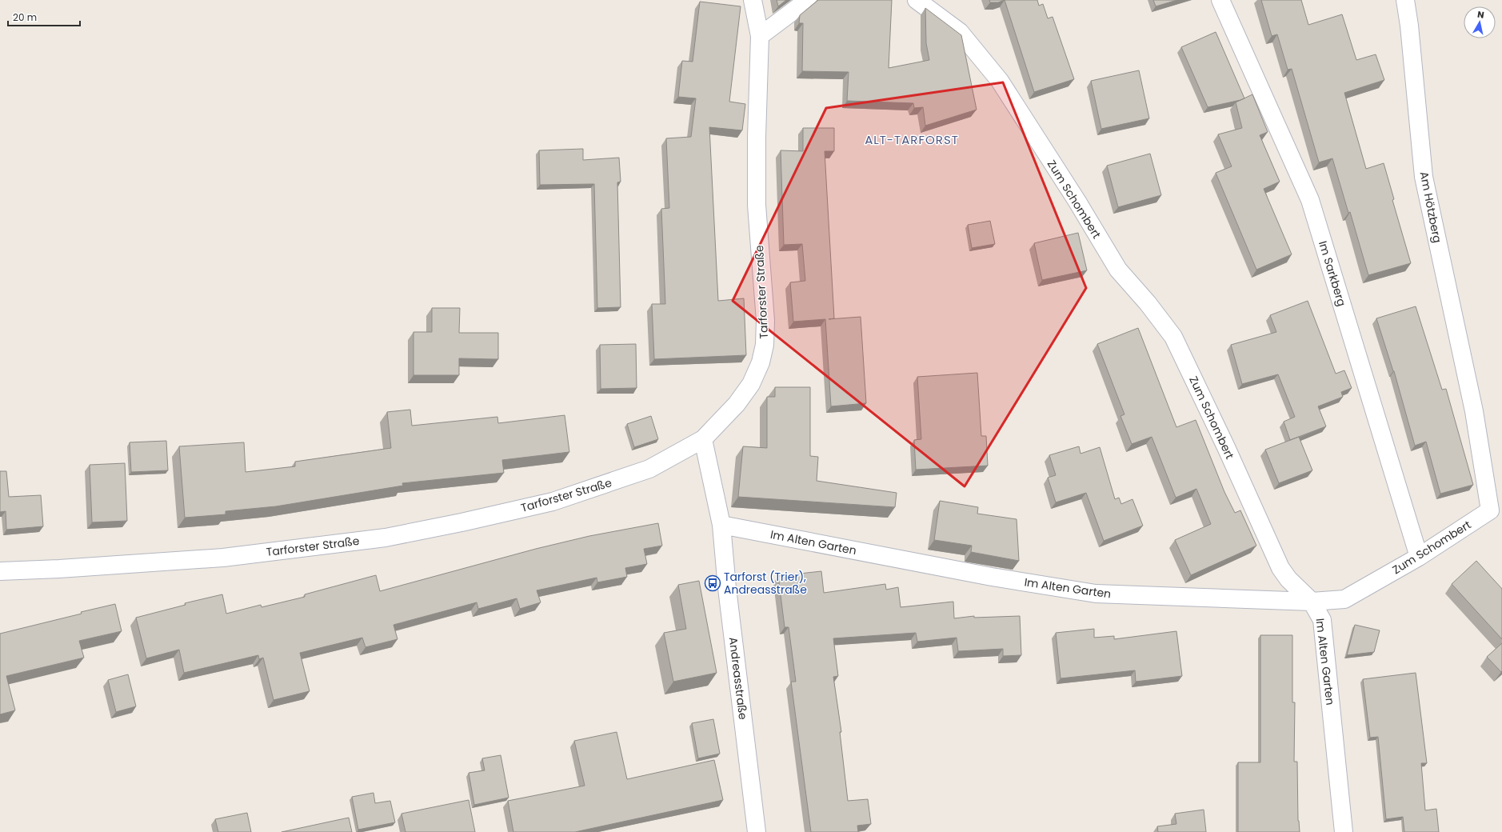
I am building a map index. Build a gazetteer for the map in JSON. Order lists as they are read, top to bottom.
{
  "streets": {
    "street": [
      "Zum Schombert",
      "Am Hötzberg",
      "Im Sarkberg",
      "Tarforster Straße",
      "Im Alten Garten",
      "Andreasstraße"
    ]
  },
  "crossings": [
    ["Zum Schombert", "Am Hötzberg"],
    ["Zum Schombert", "Im Sarkberg"],
    ["Zum Schombert", "Im Alten Garten"],
    ["Im Alten Garten", "Andreasstraße"]
  ],
  "districts": ["ALT-TARFORST"],
  "places": {
    "bus stop": ["Tarforst (Trier), Andreasstraße"]
  },
  "scale_bar": "20 m",
  "north": "top"
}
